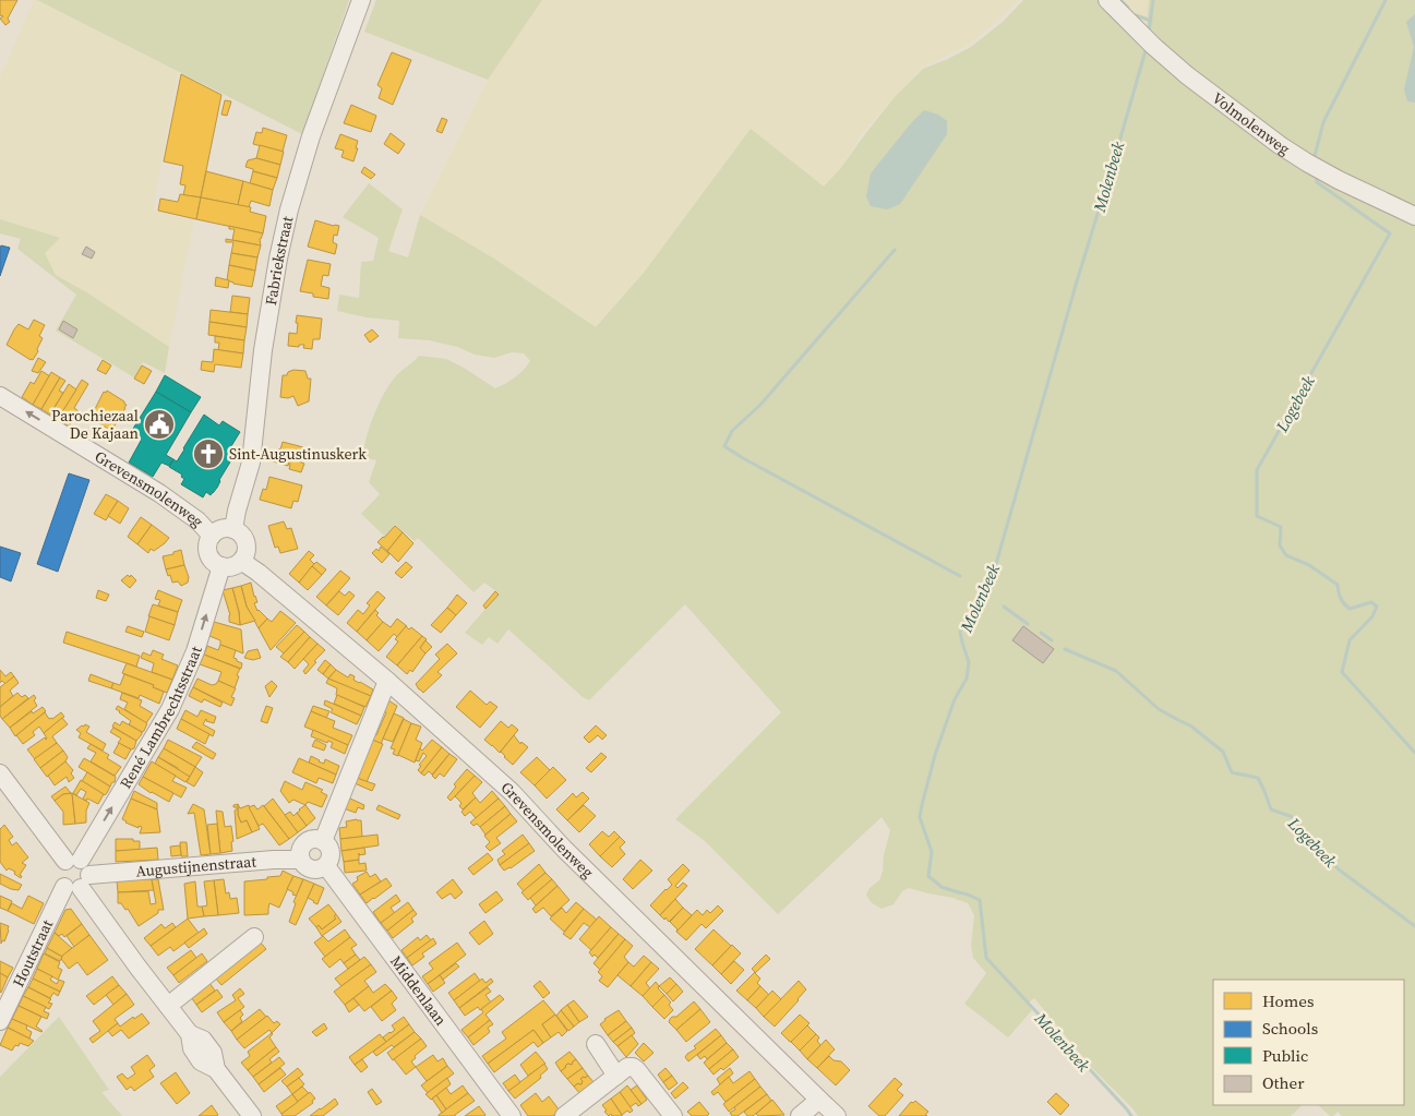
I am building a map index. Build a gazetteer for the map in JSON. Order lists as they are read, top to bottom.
{
  "streets": {
    "street": [
      "Volmolenweg",
      "Fabriekstraat",
      "Grevensmolenweg",
      "René Lambrechtsstraat",
      "Augustijnenstraat",
      "Houtstraat",
      "Middenlaan"
    ]
  },
  "crossings": [
    ["Fabriekstraat", "Grevensmolenweg"],
    ["Fabriekstraat", "René Lambrechtsstraat"],
    ["Grevensmolenweg", "René Lambrechtsstraat"],
    ["René Lambrechtsstraat", "Augustijnenstraat"],
    ["René Lambrechtsstraat", "Houtstraat"],
    ["Augustijnenstraat", "Houtstraat"],
    ["Augustijnenstraat", "Middenlaan"]
  ],
  "one_way": ["René Lambrechtsstraat"],
  "water": ["Molenbeek", "Logebeek"],
  "places": {
    "public building": ["Parochiezaal De Kajaan"],
    "church": ["Sint-Augustinuskerk"]
  },
  "legend": [
    "Homes",
    "Schools",
    "Public",
    "Other"
  ]
}
